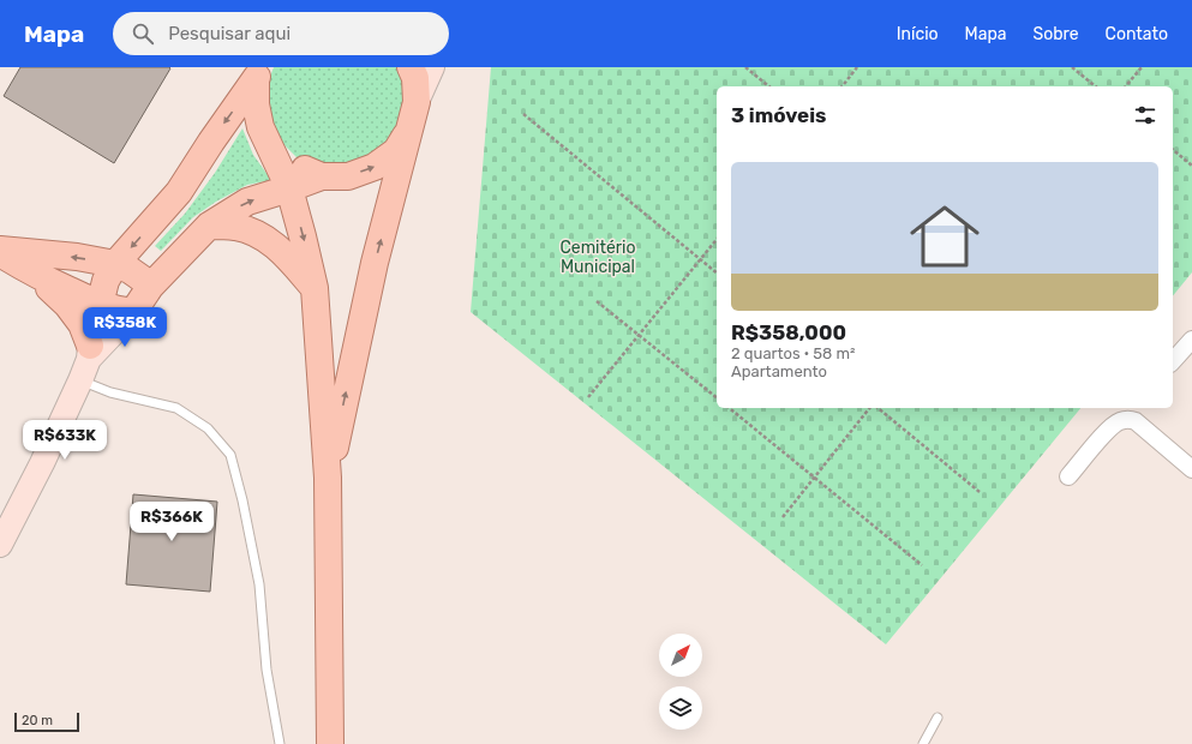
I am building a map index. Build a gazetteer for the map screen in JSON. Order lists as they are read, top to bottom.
{
  "parks": ["Cemitério Municipal"],
  "scale_bar": "20 m",
  "north": "top right",
  "page": {
    "header": "Mapa",
    "search": "Pesquisar aqui",
    "nav": [
      "Início",
      "Mapa",
      "Sobre",
      "Contato"
    ],
    "heading": "3 imóveis",
    "list": [
      {
        "name": "R$358,000",
        "note": "2 quartos · 58 m² · Apartamento"
      }
    ],
    "price": ["R$358K", "R$633K", "R$366K"],
    "scale": "20 m"
  }
}
